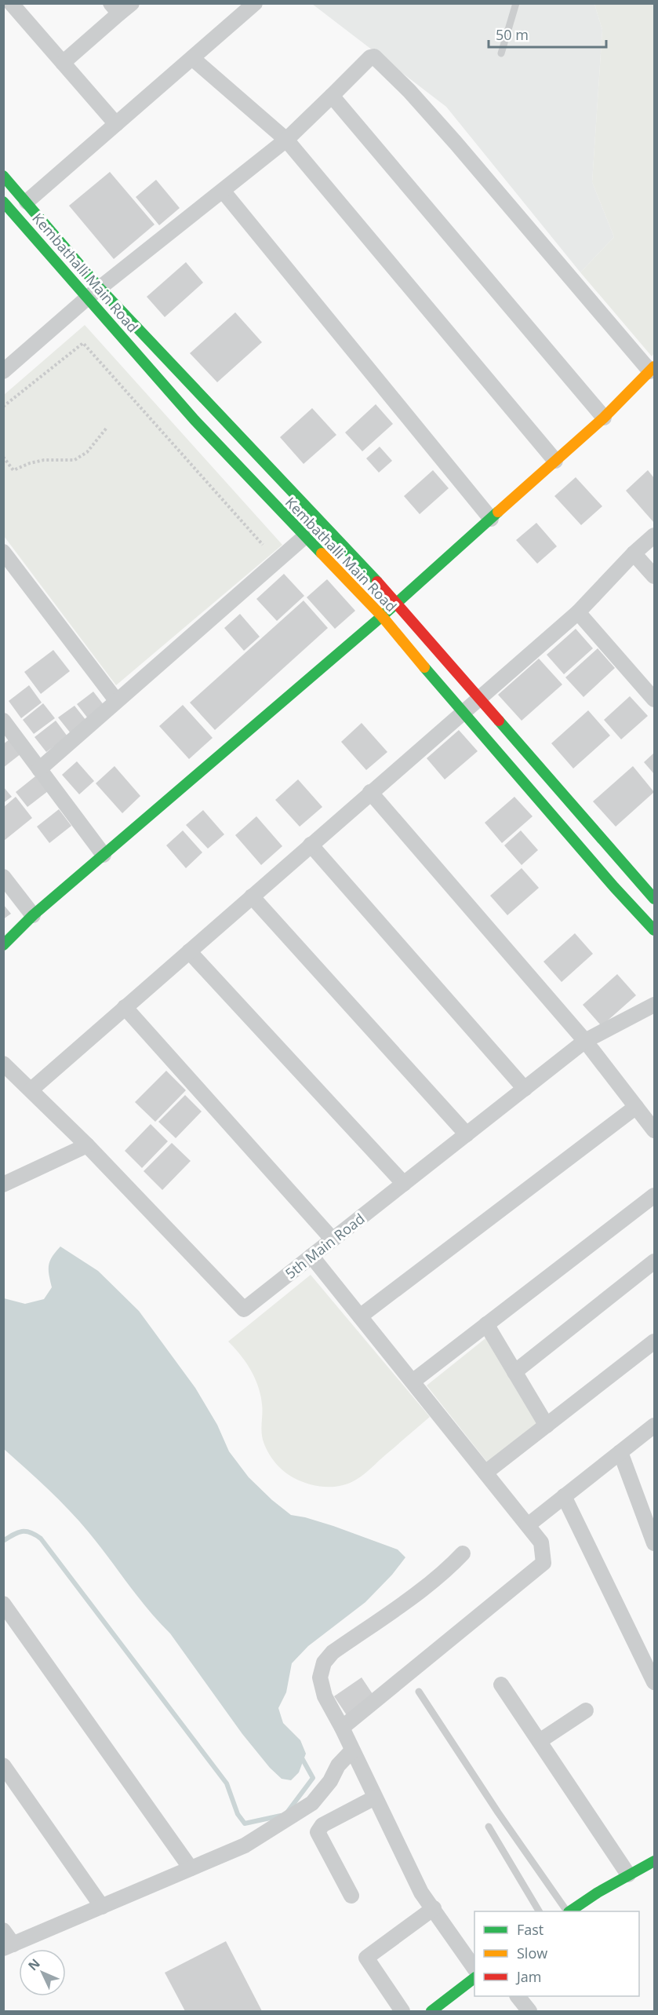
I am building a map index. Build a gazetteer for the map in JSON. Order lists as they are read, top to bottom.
{
  "streets": {
    "street": ["Kembathalli Main Road", "5th Main Road"]
  },
  "legend": ["Fast", "Slow", "Jam"],
  "scale_bar": "50 m",
  "north": "top left"
}
